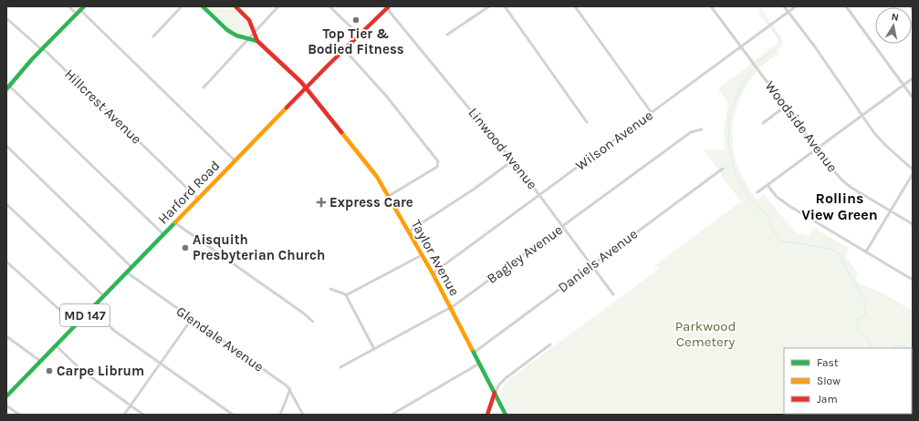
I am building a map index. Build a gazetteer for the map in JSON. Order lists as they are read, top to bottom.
{
  "streets": {
    "main road": ["Harford Road", "Taylor Avenue", "MD 147"],
    "street": [
      "Hillcrest Avenue",
      "Woodside Avenue",
      "Wilson Avenue",
      "Linwood Avenue",
      "Bagley Avenue",
      "Daniels Avenue",
      "Glendale Avenue"
    ]
  },
  "crossings": [
    ["Hillcrest Avenue", "Harford Road"],
    ["Woodside Avenue", "Wilson Avenue"],
    ["Wilson Avenue", "Linwood Avenue"],
    ["Wilson Avenue", "Taylor Avenue"],
    ["Linwood Avenue", "Harford Road"],
    ["Linwood Avenue", "Bagley Avenue"],
    ["Linwood Avenue", "Daniels Avenue"],
    ["Harford Road", "Taylor Avenue"],
    ["Harford Road", "Glendale Avenue"],
    ["Bagley Avenue", "Taylor Avenue"],
    ["Taylor Avenue", "Daniels Avenue"]
  ],
  "districts": ["Rollins View Green"],
  "parks": ["Parkwood Cemetery"],
  "places": {
    "other": ["Top Tier & Bodied Fitness", "Aisquith Presbyterian Church", "Carpe Librum"],
    "health": ["Express Care"]
  },
  "legend": ["Fast", "Slow", "Jam"],
  "north": "top"
}
